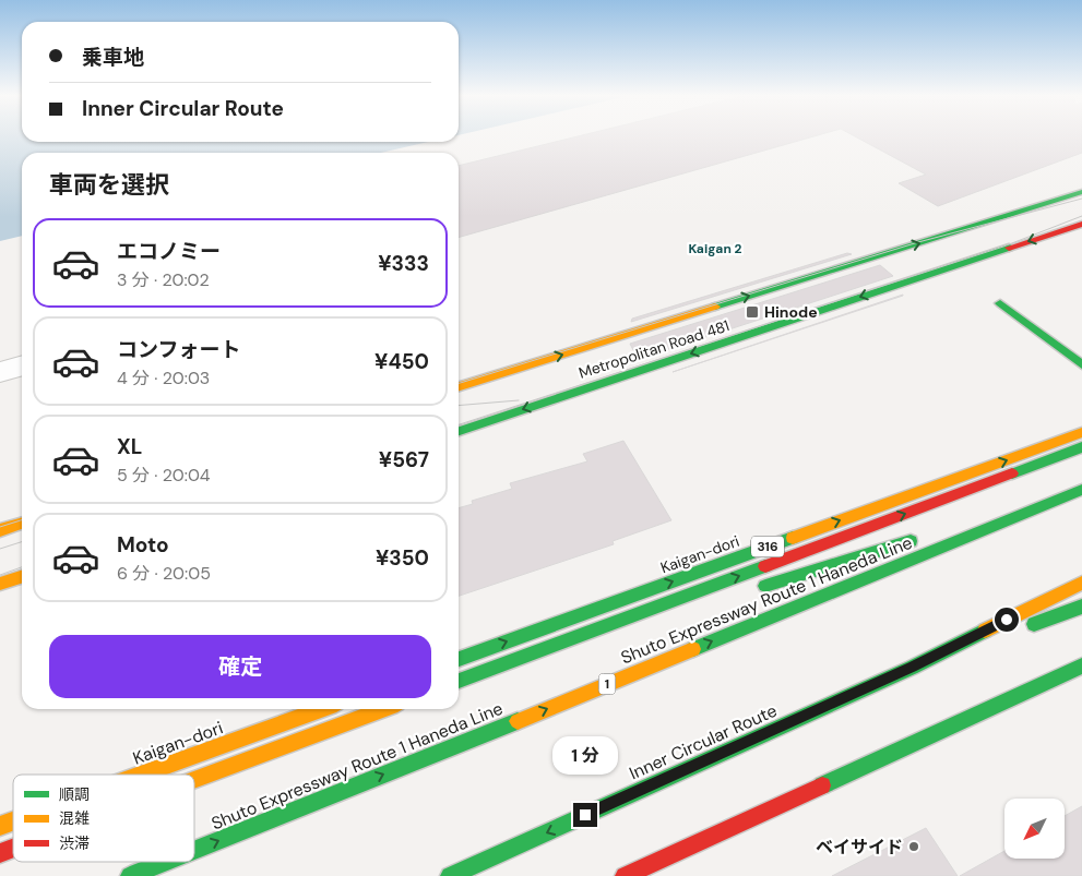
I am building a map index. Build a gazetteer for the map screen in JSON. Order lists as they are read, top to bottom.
{
  "streets": {
    "main road": [
      "Metropolitan Road 481",
      "316",
      "Kaigan-dori",
      "Shuto Expressway Route 1 Haneda Line",
      "1",
      "Inner Circular Route"
    ]
  },
  "districts": ["Kaigan 2"],
  "places": {
    "transit": ["Hinode"],
    "other": ["ベイサイド"]
  },
  "legend": ["順調", "混雑", "渋滞"],
  "north": "bottom left",
  "page": {
    "banner": ["乗車地", "Inner Circular Route"],
    "heading": "車両を選択",
    "list": [
      {
        "name": "エコノミー",
        "note": "3 分 · 20:02",
        "value": "¥333"
      },
      {
        "name": "コンフォート",
        "note": "4 分 · 20:03",
        "value": "¥450"
      },
      {
        "name": "XL",
        "note": "5 分 · 20:04",
        "value": "¥567"
      },
      {
        "name": "Moto",
        "note": "6 分 · 20:05",
        "value": "¥350"
      }
    ],
    "buttons": "確定",
    "bubble": "1 分"
  }
}
